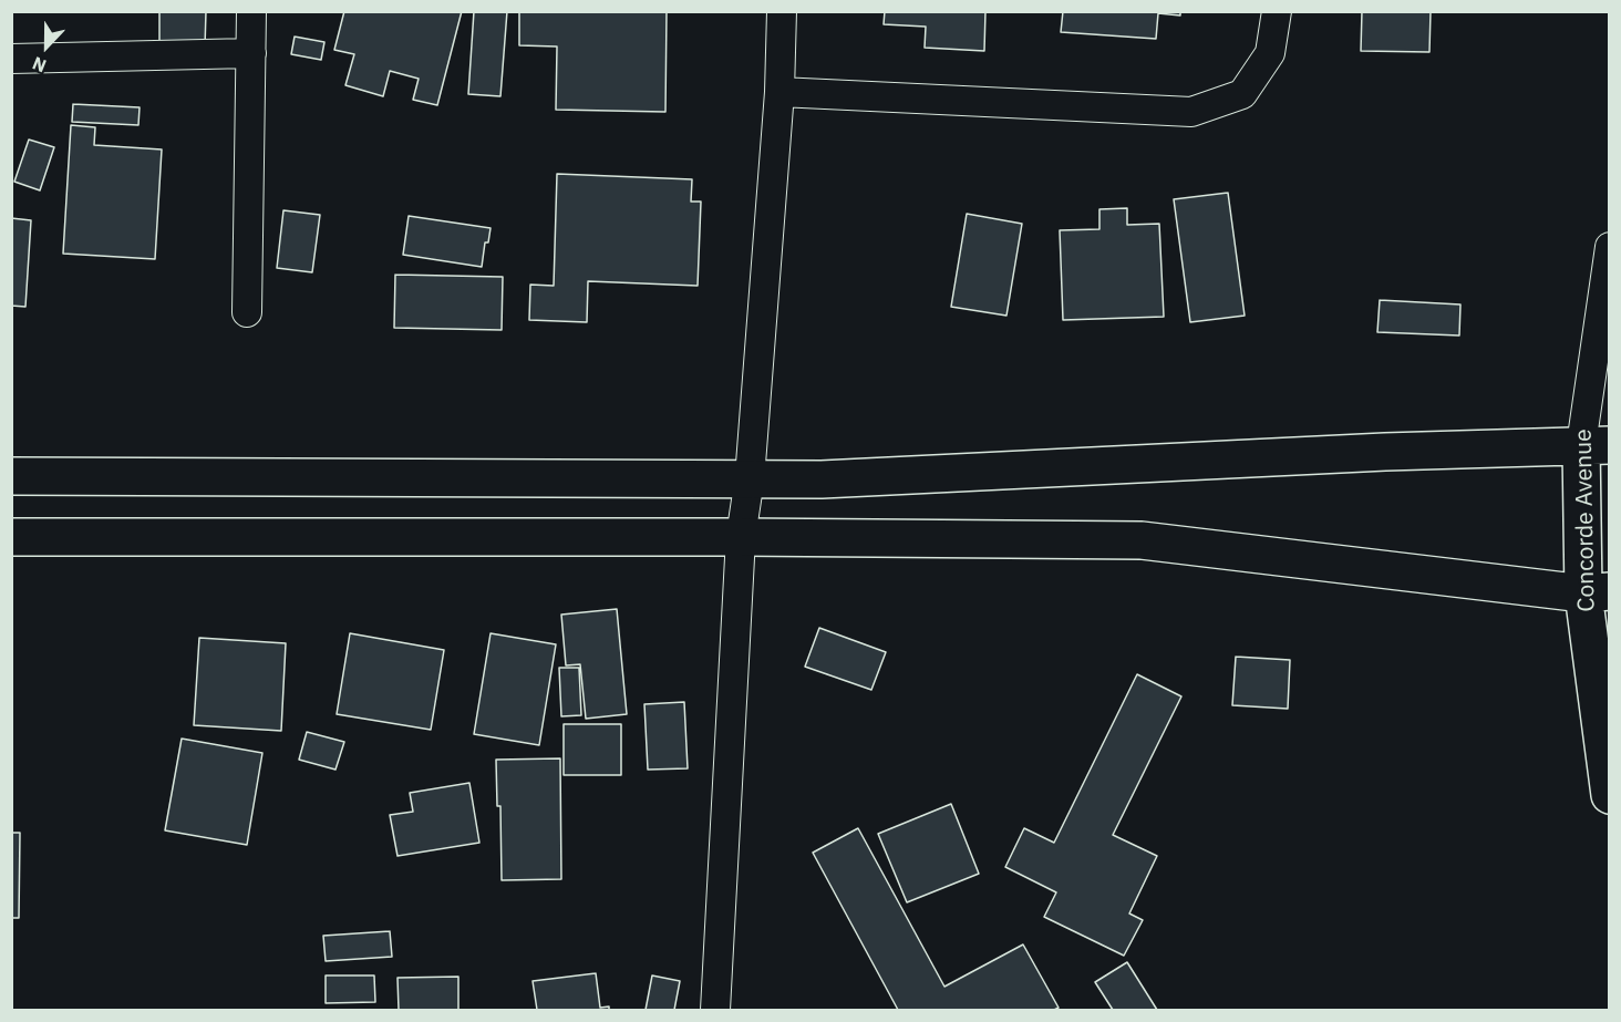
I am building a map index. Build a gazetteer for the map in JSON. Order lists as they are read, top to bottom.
{
  "streets": {
    "street": ["Concorde Avenue"]
  },
  "north": "bottom"
}
